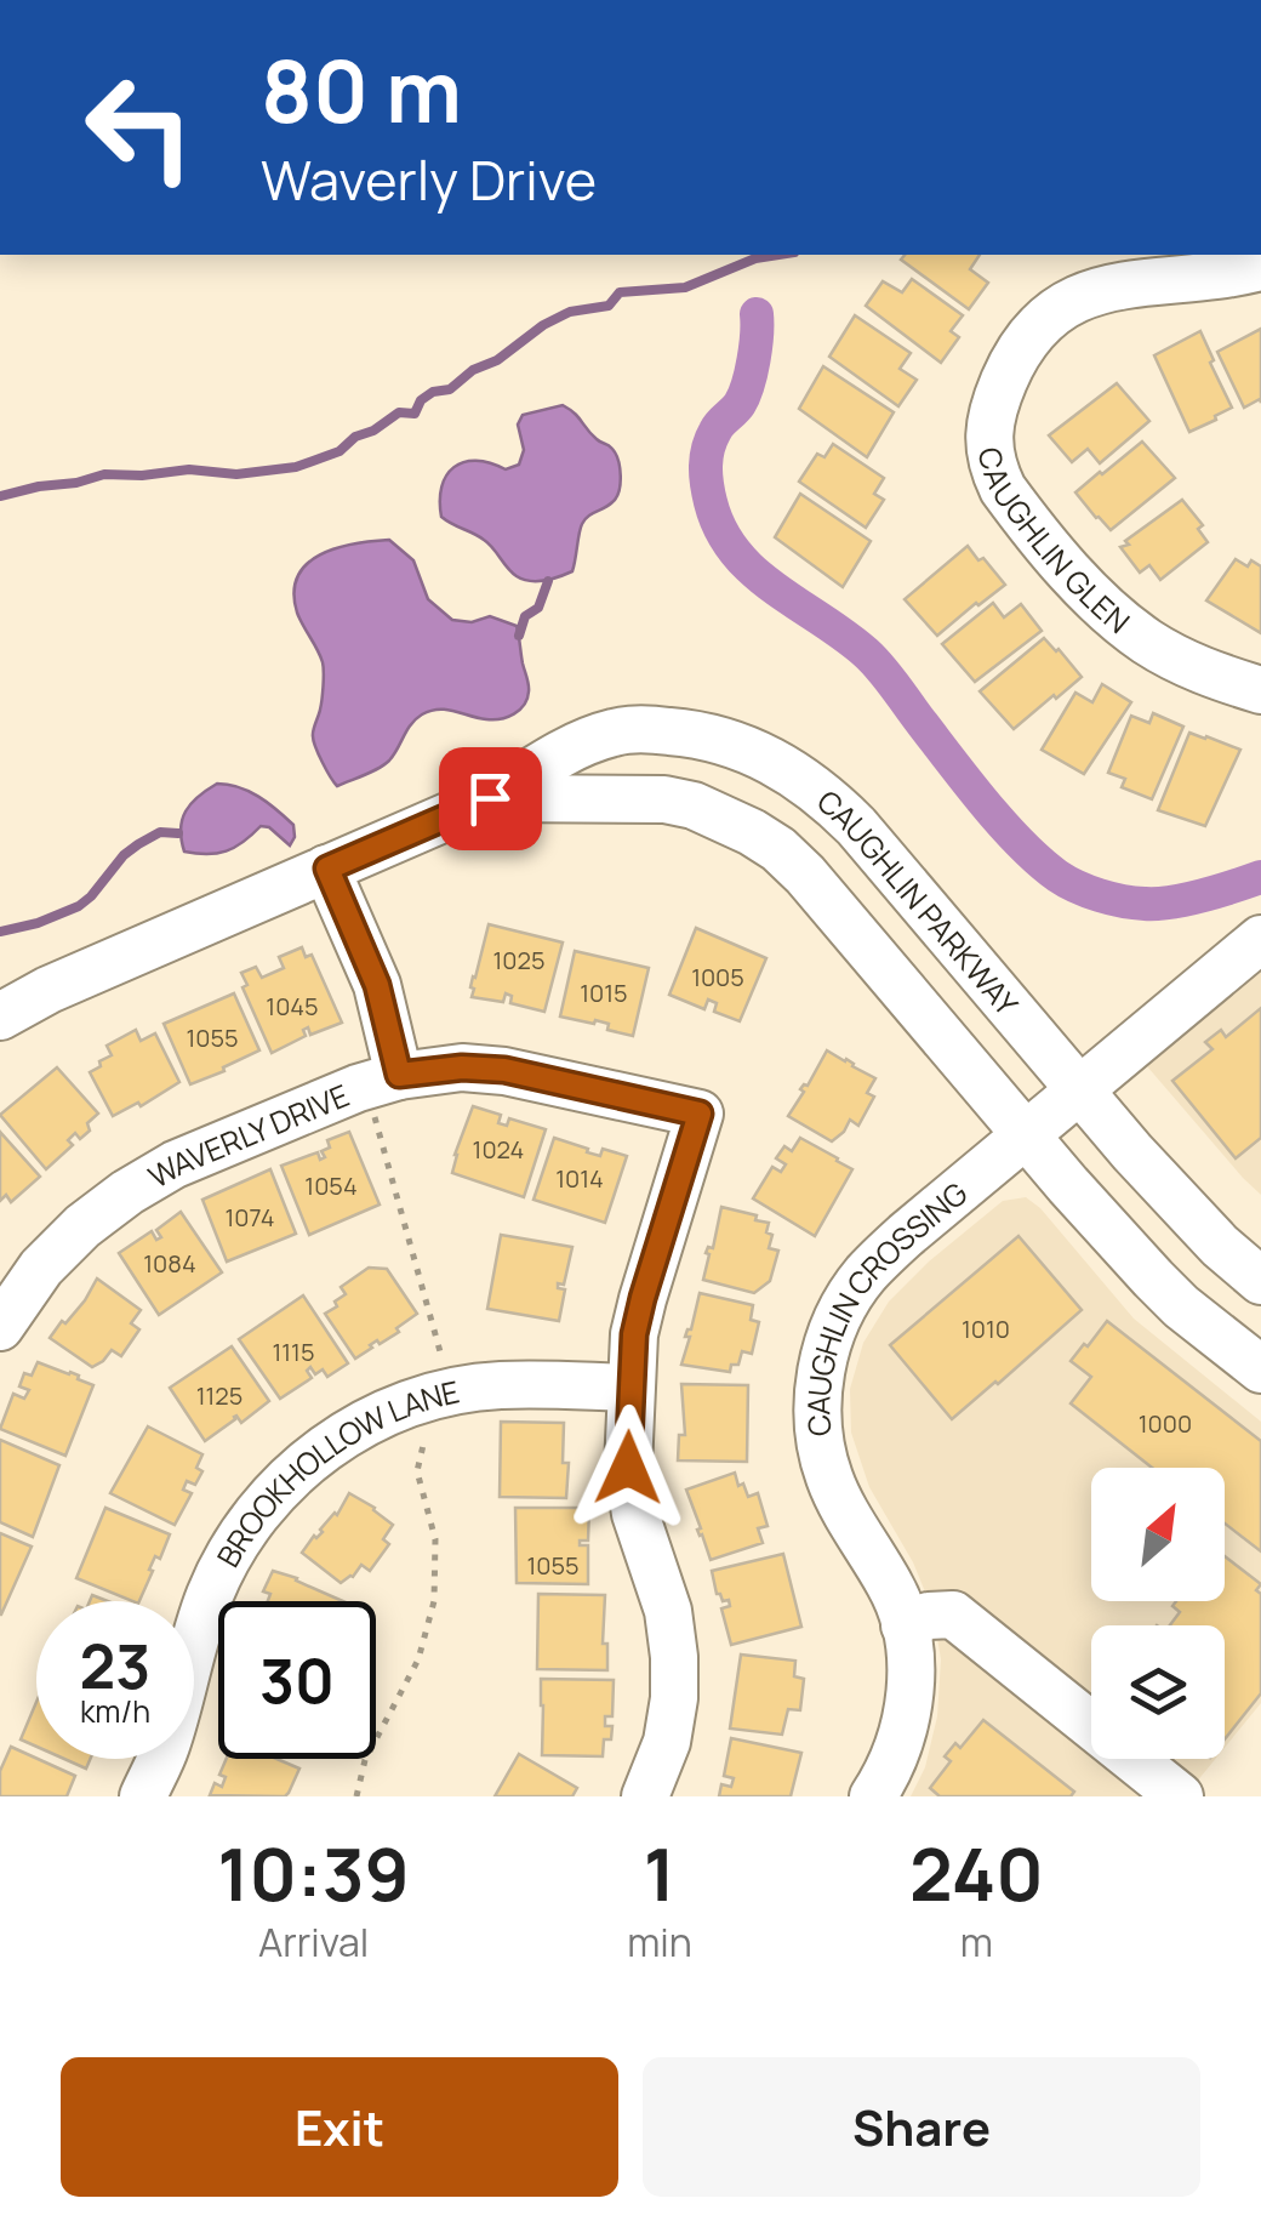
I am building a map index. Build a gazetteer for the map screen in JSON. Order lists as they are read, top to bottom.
{
  "streets": {
    "street": [
      "CAUGHLIN GLEN",
      "CAUGHLIN PARKWAY",
      "WAVERLY DRIVE",
      "CAUGHLIN CROSSING",
      "BROOKHOLLOW LANE"
    ]
  },
  "crossings": [
    ["CAUGHLIN PARKWAY", "CAUGHLIN CROSSING"],
    ["WAVERLY DRIVE", "BROOKHOLLOW LANE"]
  ],
  "house_numbers": [
    "1025",
    "1005",
    "1015",
    "1045",
    "1055",
    "1024",
    "1014",
    "1054",
    "1074",
    "1084",
    "1010",
    "1115",
    "1125",
    "1000",
    "1055"
  ],
  "north": "top right",
  "page": {
    "turn": ["80 m", "Waverly Drive"],
    "speed": "23 km/h",
    "limit": "30",
    "eta": [
      "10:39",
      "Arrival",
      "1",
      "min",
      "240",
      "m"
    ],
    "buttons": ["Exit", "Share"]
  }
}
